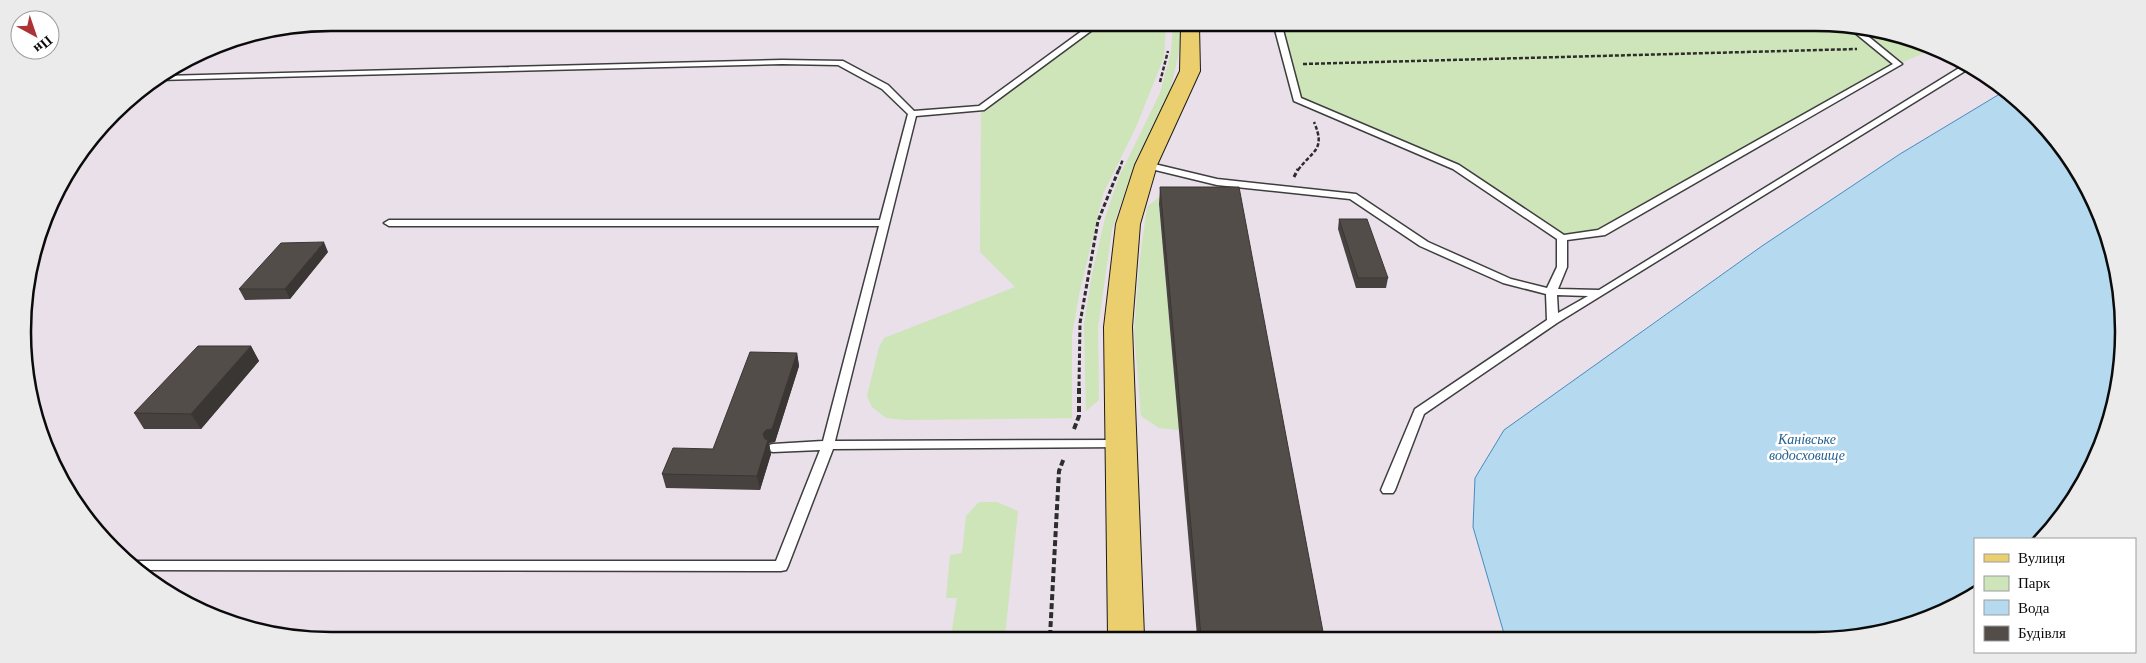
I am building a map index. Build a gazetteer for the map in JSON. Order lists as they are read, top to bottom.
{
  "water": ["Канівське водосховище"],
  "legend": [
    "Вулиця",
    "Парк",
    "Вода",
    "Будівля"
  ],
  "north": "bottom right"
}
